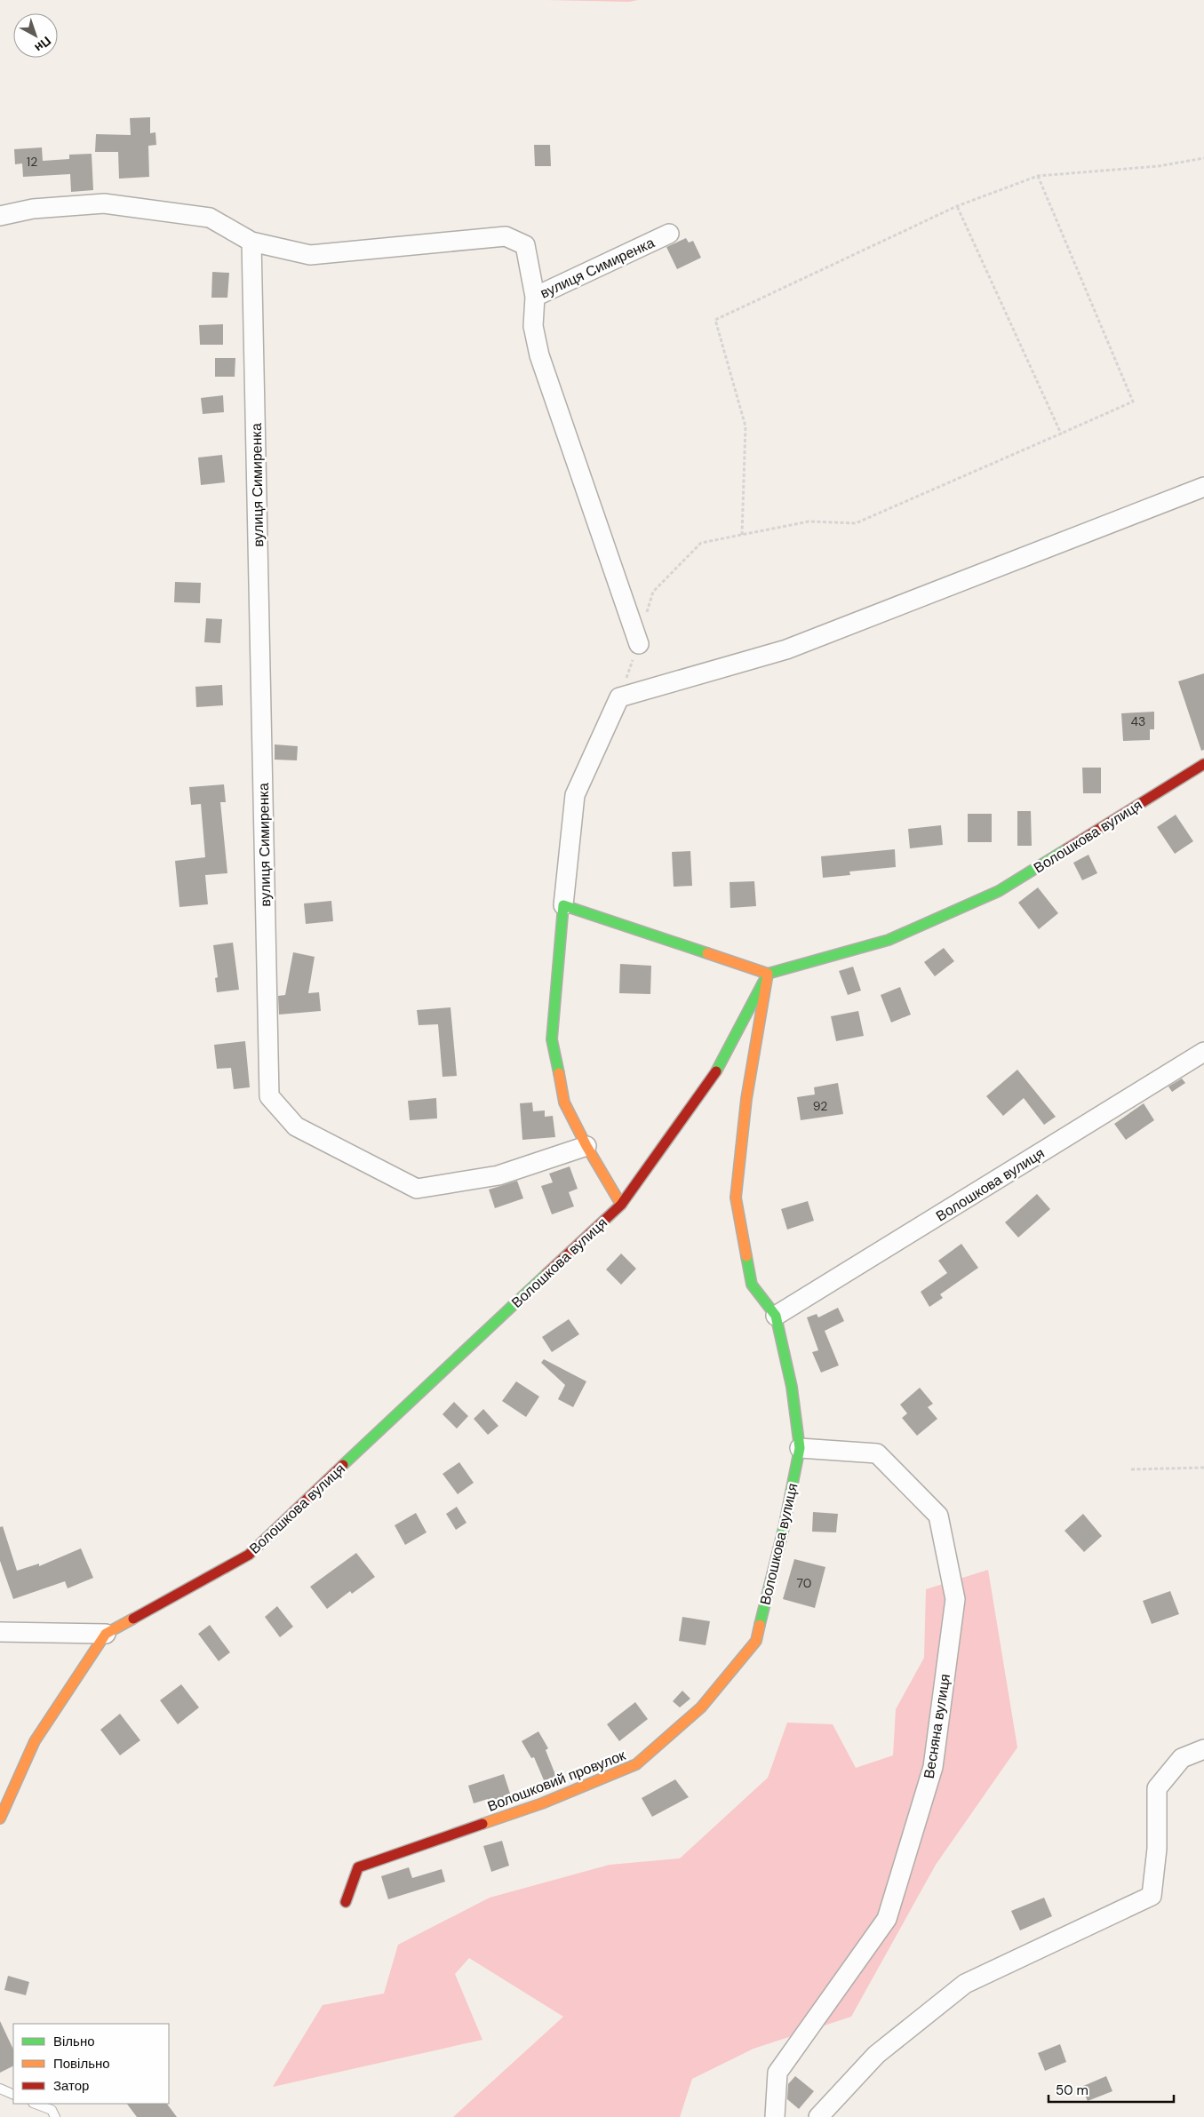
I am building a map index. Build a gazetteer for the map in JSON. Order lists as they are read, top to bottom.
{
  "streets": {
    "street": [
      "вулиця Симиренка",
      "Волошкова вулиця",
      "Весняна вулиця",
      "Волошковий провулок"
    ]
  },
  "crossings": [
    ["Волошкова вулиця", "Весняна вулиця"],
    ["Волошкова вулиця", "Волошковий провулок"]
  ],
  "house_numbers": [
    "12",
    "43",
    "92",
    "70"
  ],
  "legend": ["Вільно", "Повільно", "Затор"],
  "scale_bar": "50 m",
  "north": "bottom right"
}
